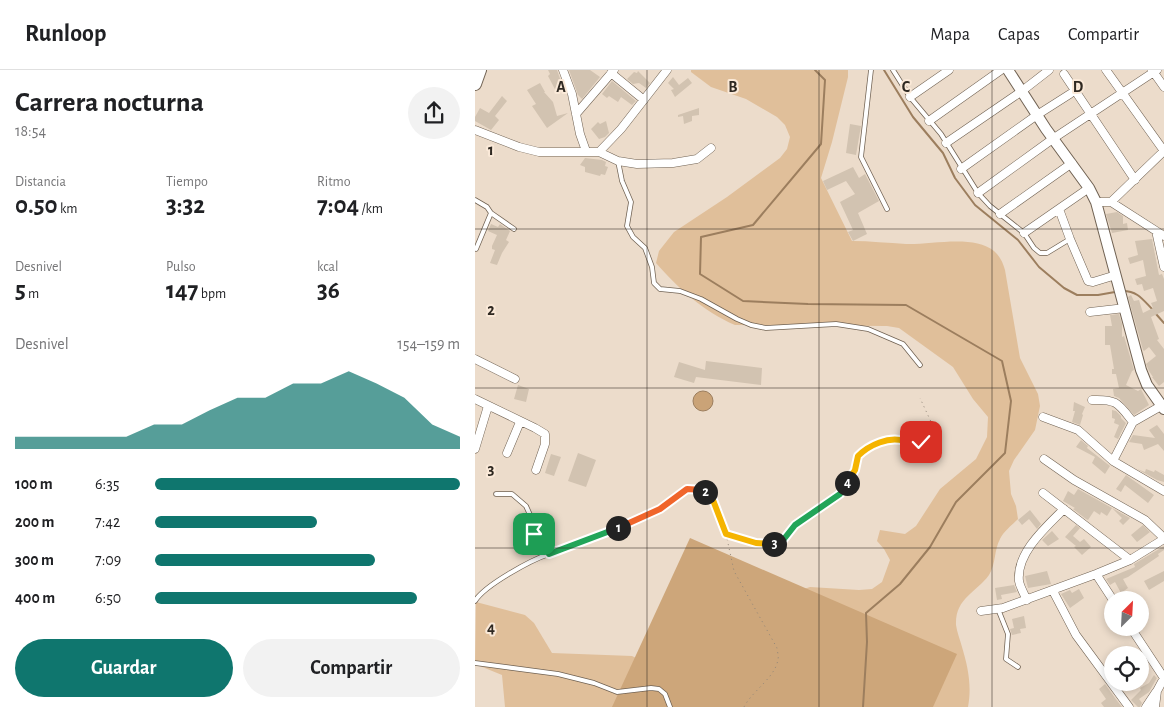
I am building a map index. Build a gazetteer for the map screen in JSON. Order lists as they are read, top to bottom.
{
  "north": "top right",
  "page": {
    "header": "Runloop",
    "nav": ["Mapa", "Capas", "Compartir"],
    "heading": ["Carrera nocturna", "18:54"],
    "stats": [
      ["Distancia", "0.50 km"],
      ["Tiempo", "3:32"],
      ["Ritmo", "7:04 /km"],
      ["Desnivel", "5 m"],
      ["Pulso", "147 bpm"],
      ["kcal", "36"]
    ],
    "chart": ["Desnivel", "154–159 m"],
    "list": [
      {
        "name": "100 m",
        "note": "6:35"
      },
      {
        "name": "200 m",
        "note": "7:42"
      },
      {
        "name": "300 m",
        "note": "7:09"
      },
      {
        "name": "400 m",
        "note": "6:50"
      }
    ],
    "pins": [
      "4",
      "2",
      "1",
      "3"
    ],
    "buttons": ["Guardar", "Compartir"]
  },
  "grid": {
    "columns": [
      "A",
      "B",
      "C",
      "D"
    ],
    "rows": [
      "1",
      "2",
      "3",
      "4"
    ]
  }
}
